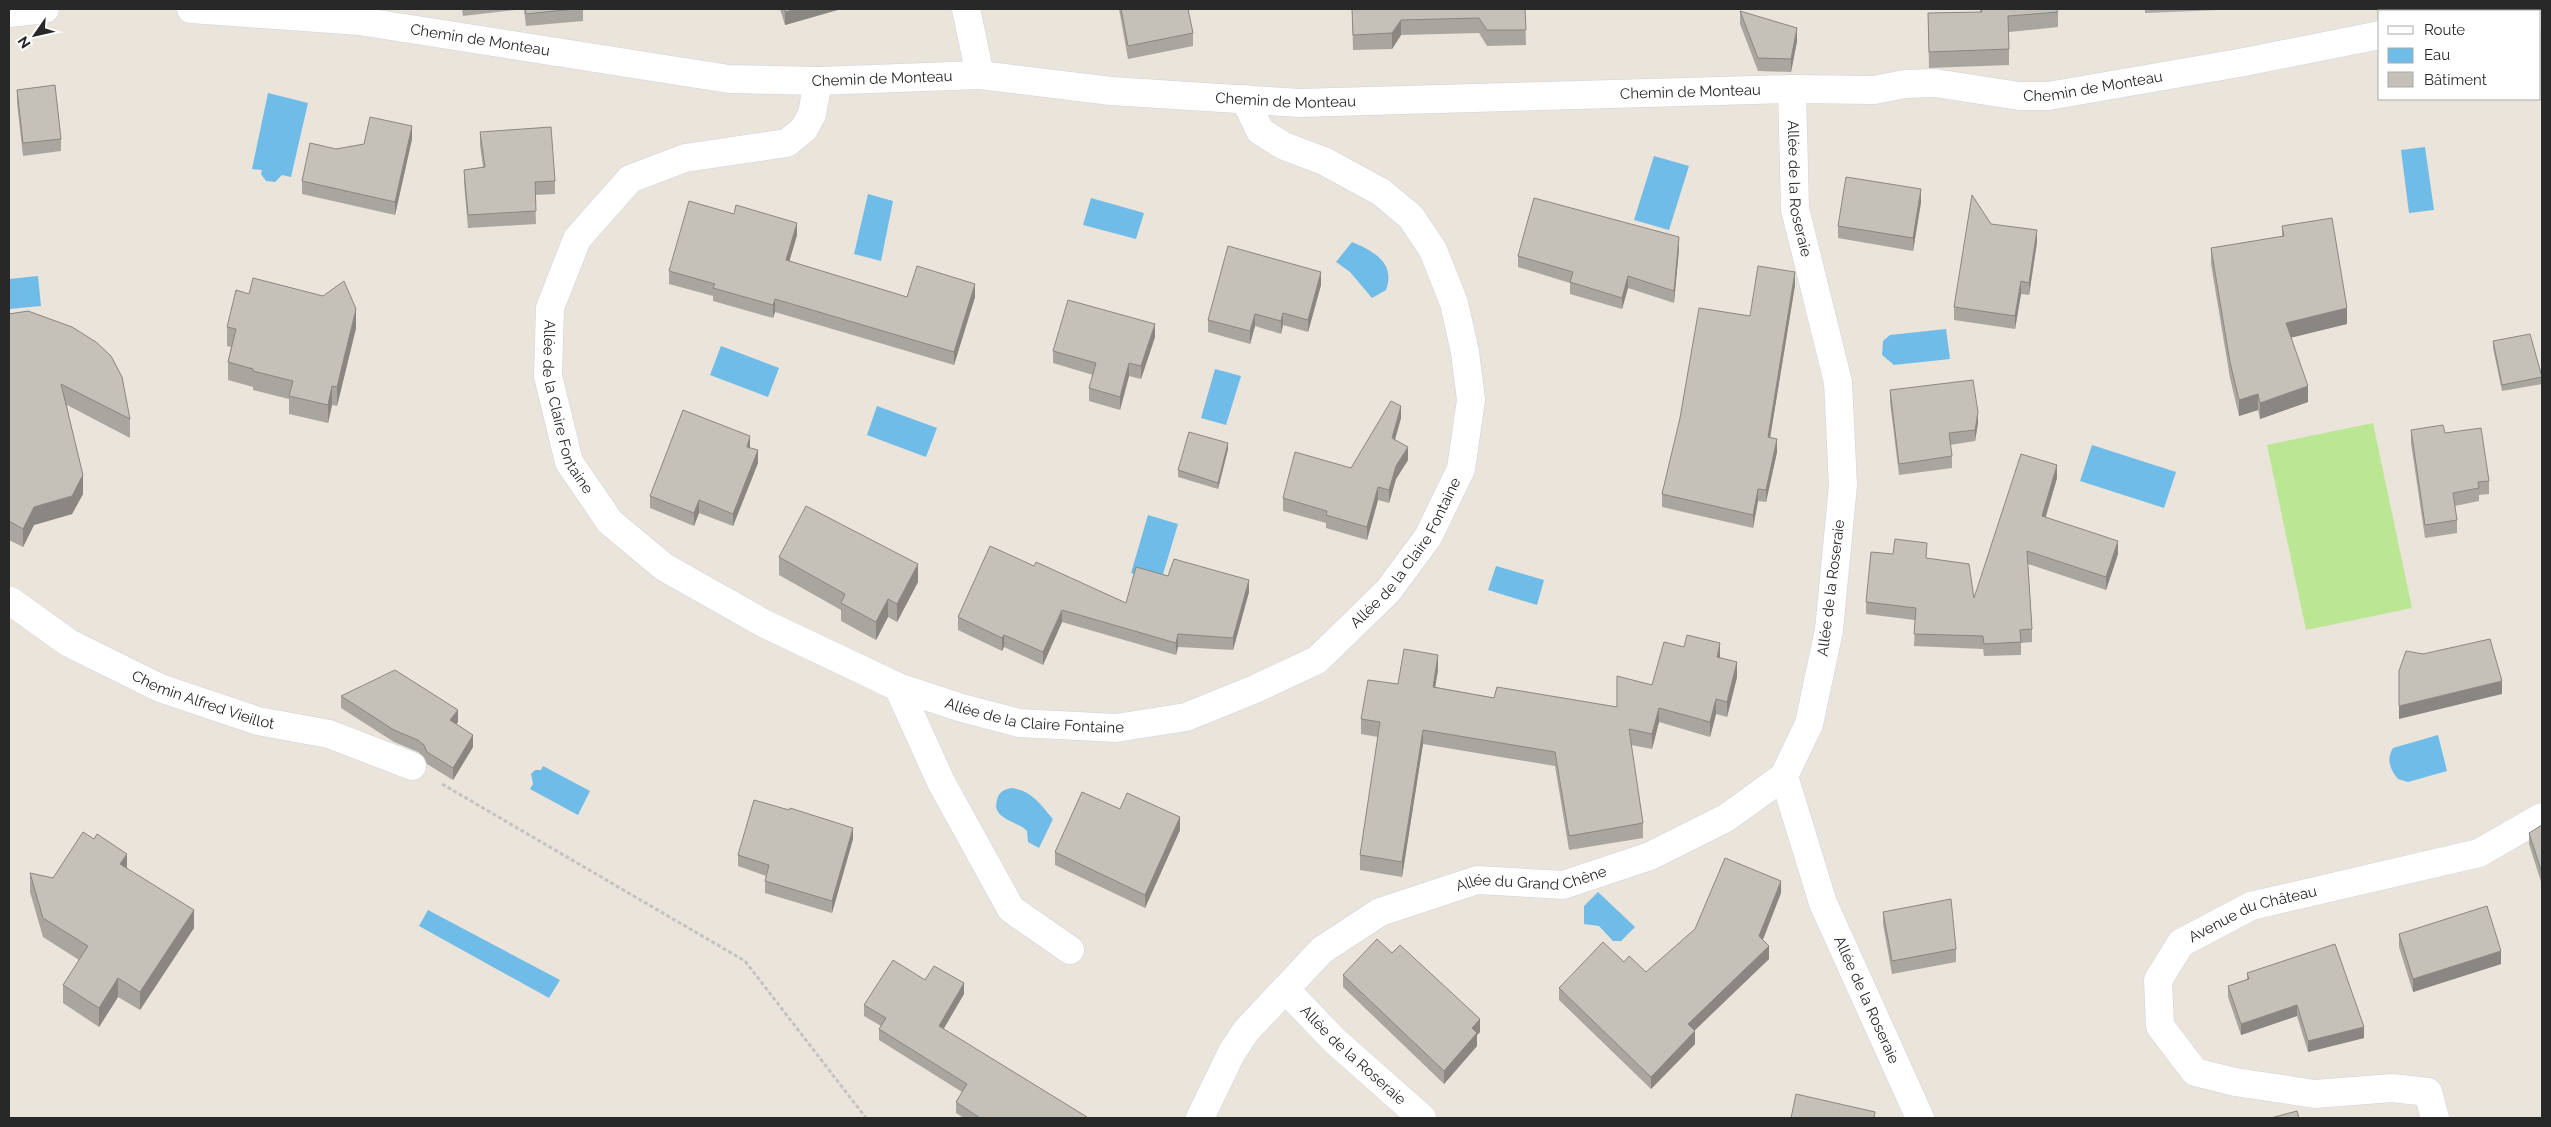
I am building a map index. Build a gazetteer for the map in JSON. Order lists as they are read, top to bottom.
{
  "streets": {
    "street": [
      "Chemin de Monteau",
      "Allée de la Roseraie",
      "Allée de la Claire Fontaine",
      "Chemin Alfred Vieillot",
      "Allée du Grand Chêne",
      "Avenue du Château"
    ]
  },
  "crossings": [
    ["Chemin de Monteau", "Allée de la Roseraie"],
    ["Chemin de Monteau", "Allée de la Claire Fontaine"],
    ["Allée de la Roseraie", "Allée du Grand Chêne"]
  ],
  "legend": ["Route", "Eau", "Bâtiment"],
  "north": "bottom left"
}
